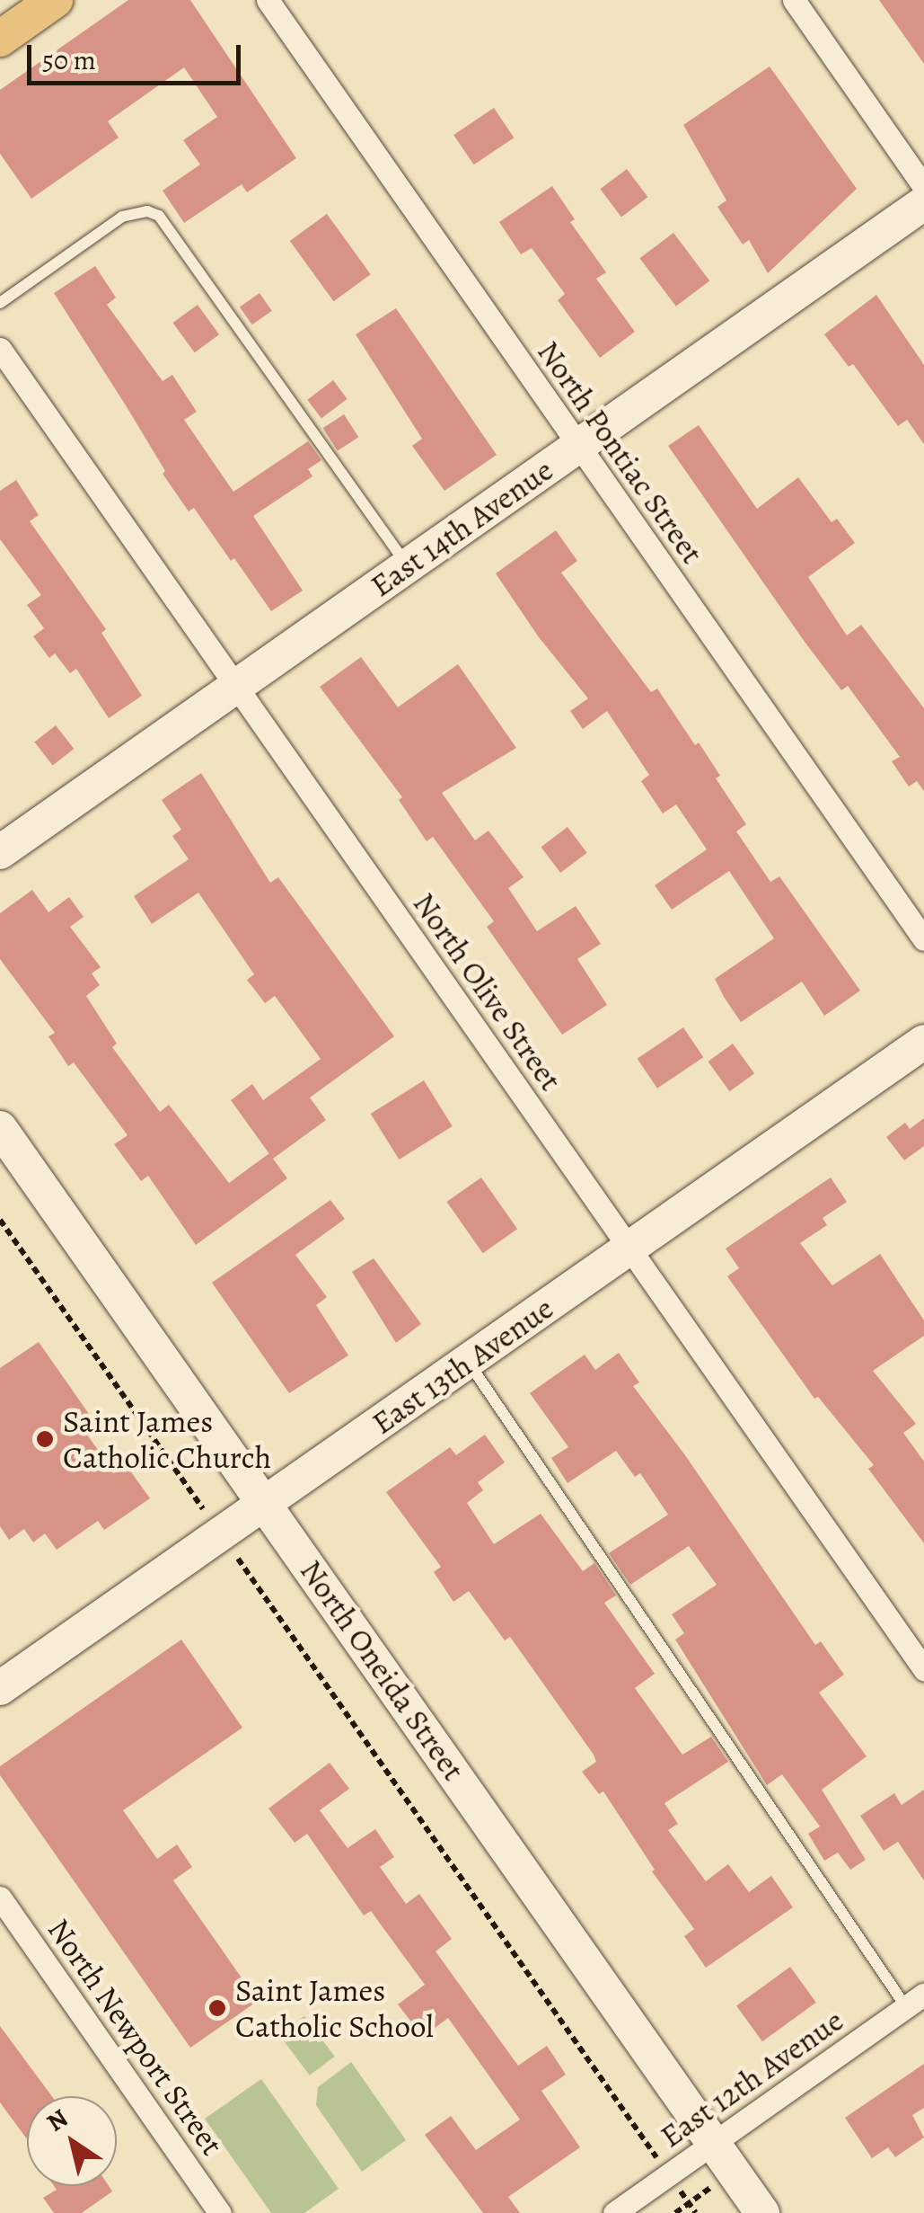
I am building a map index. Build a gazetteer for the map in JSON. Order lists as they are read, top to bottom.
{
  "streets": {
    "main road": ["East 14th Avenue", "East 13th Avenue", "North Oneida Street"],
    "street": [
      "North Pontiac Street",
      "North Olive Street",
      "North Newport Street",
      "East 12th Avenue"
    ]
  },
  "crossings": [
    ["North Pontiac Street", "East 14th Avenue"],
    ["East 14th Avenue", "North Olive Street"],
    ["North Olive Street", "East 13th Avenue"],
    ["East 13th Avenue", "North Oneida Street"],
    ["North Oneida Street", "East 12th Avenue"]
  ],
  "places": ["Saint James Catholic Church", "Saint James Catholic School"],
  "scale_bar": "50 m",
  "north": "top left"
}
